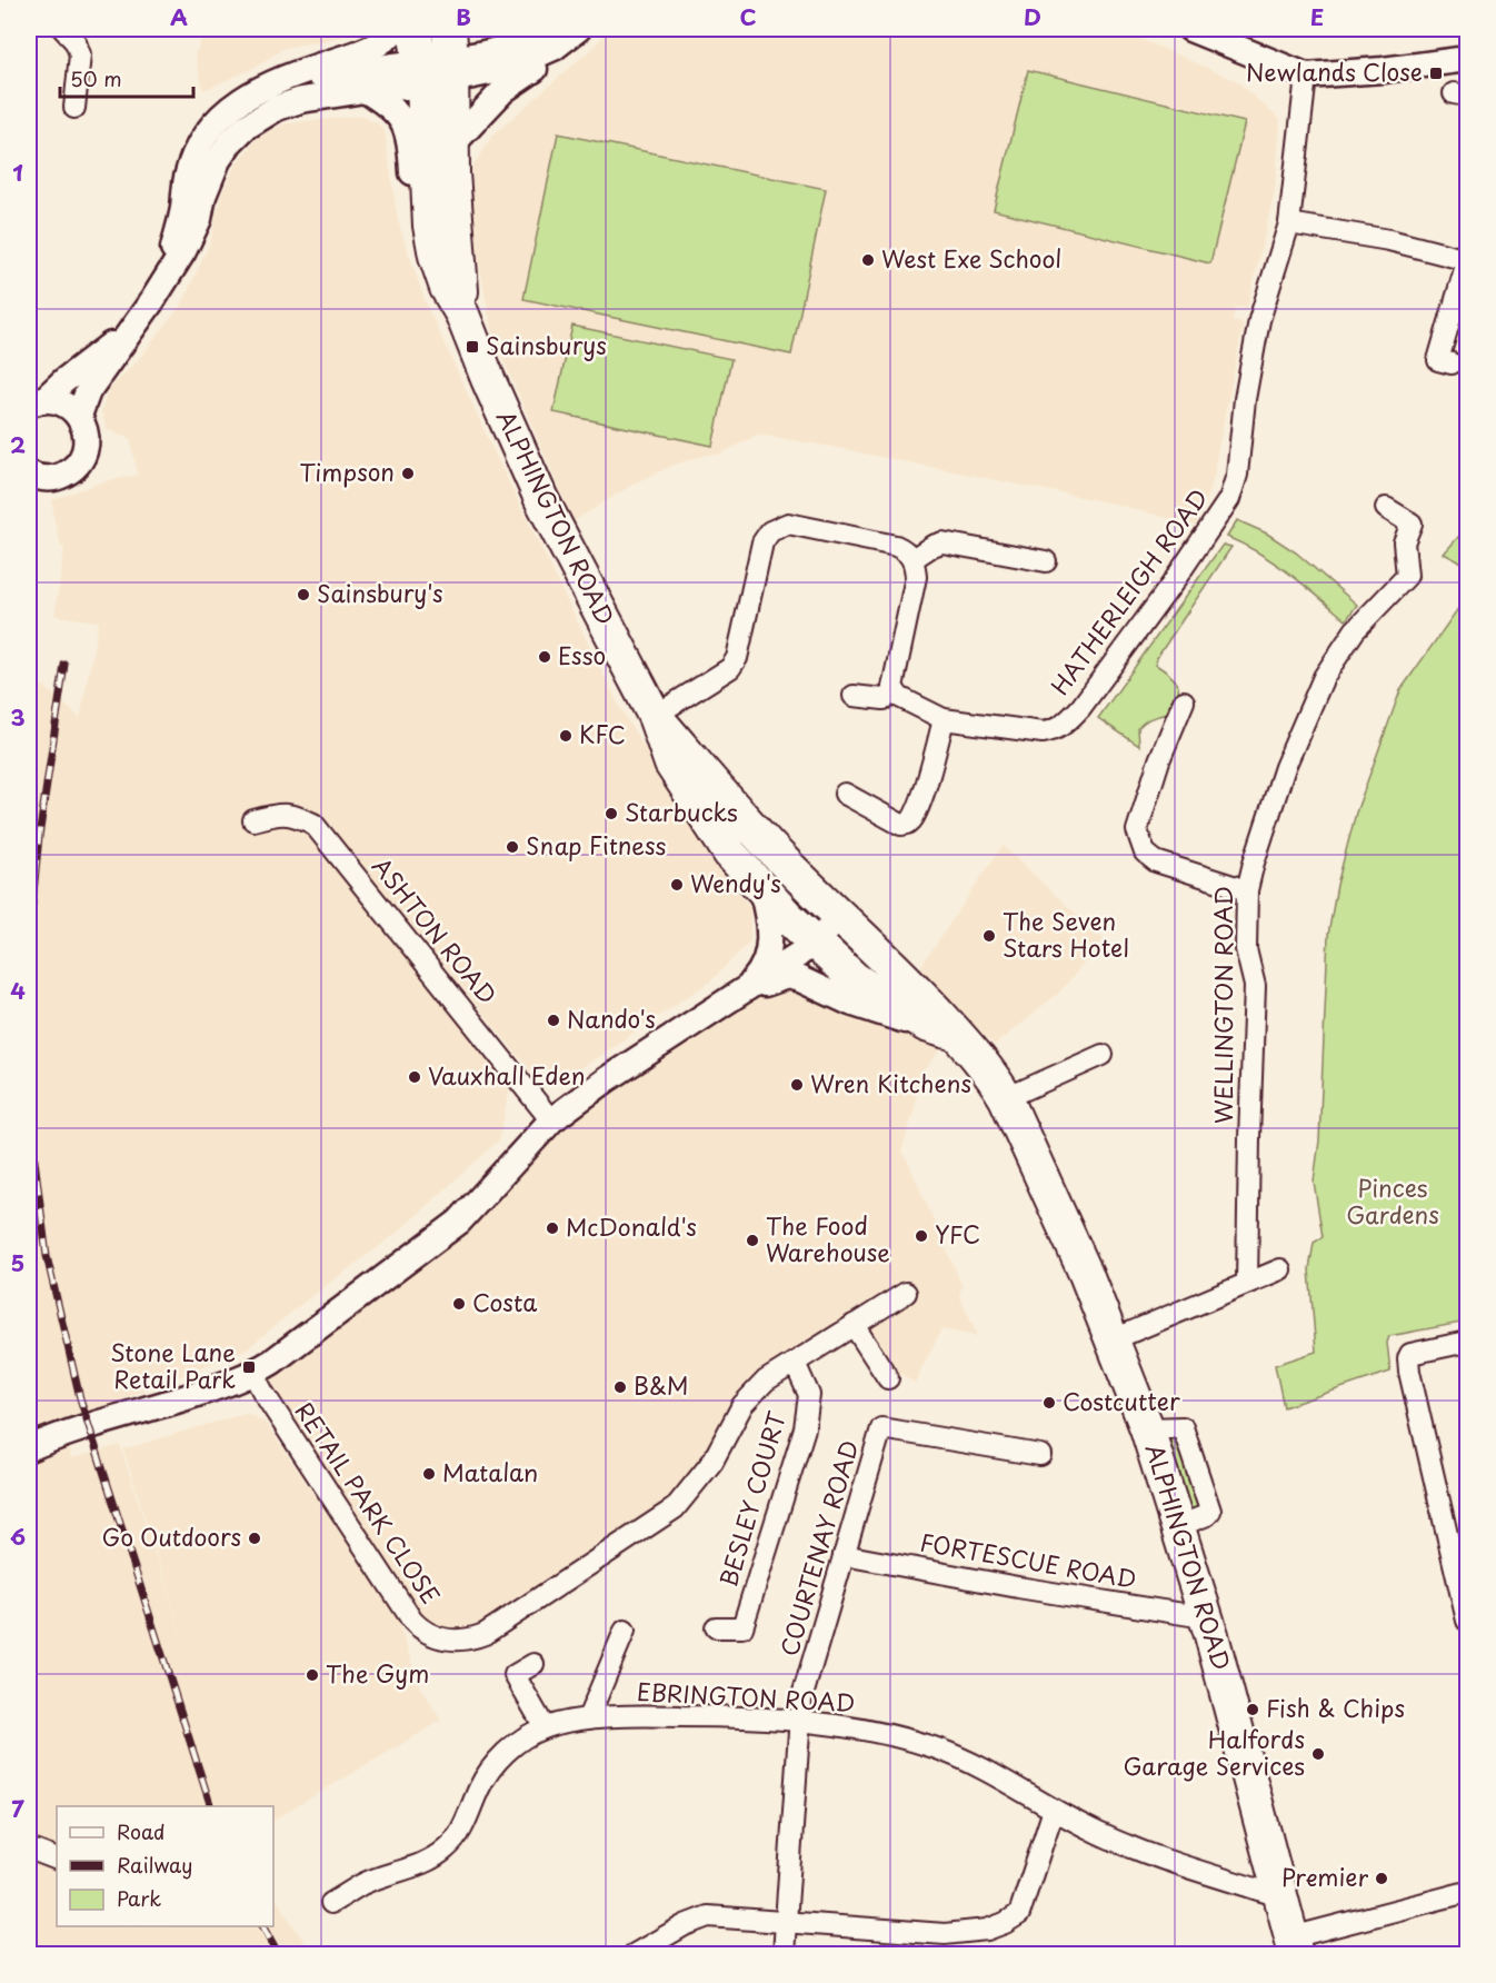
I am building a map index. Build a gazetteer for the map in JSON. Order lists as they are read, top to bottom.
{
  "streets": {
    "highway": ["ALPHINGTON ROAD"],
    "street": [
      "HATHERLEIGH ROAD",
      "ASHTON ROAD",
      "WELLINGTON ROAD",
      "BESLEY COURT",
      "RETAIL PARK CLOSE",
      "COURTENAY ROAD",
      "FORTESCUE ROAD",
      "EBRINGTON ROAD"
    ]
  },
  "crossings": [
    ["ALPHINGTON ROAD", "FORTESCUE ROAD"],
    ["ALPHINGTON ROAD", "EBRINGTON ROAD"],
    ["BESLEY COURT", "RETAIL PARK CLOSE"],
    ["COURTENAY ROAD", "FORTESCUE ROAD"],
    ["COURTENAY ROAD", "EBRINGTON ROAD"]
  ],
  "parks": ["Pinces Gardens"],
  "places": {
    "transit": ["Newlands Close", "Sainsburys", "Stone Lane Retail Park"],
    "other": [
      "West Exe School",
      "Timpson",
      "Sainsbury's",
      "Esso",
      "KFC",
      "Starbucks",
      "Snap Fitness",
      "Wendy's",
      "The Seven Stars Hotel",
      "Nando's",
      "Vauxhall Eden",
      "Wren Kitchens",
      "McDonald's",
      "YFC",
      "The Food Warehouse",
      "Costa",
      "B&M",
      "Costcutter",
      "Matalan",
      "Go Outdoors",
      "The Gym",
      "Fish & Chips",
      "Halfords Garage Services",
      "Premier"
    ]
  },
  "legend": ["Road", "Railway", "Park"],
  "scale_bar": "50 m",
  "grid": {
    "columns": [
      "A",
      "B",
      "C",
      "D",
      "E"
    ],
    "rows": [
      "1",
      "2",
      "3",
      "4",
      "5",
      "6",
      "7"
    ]
  }
}
